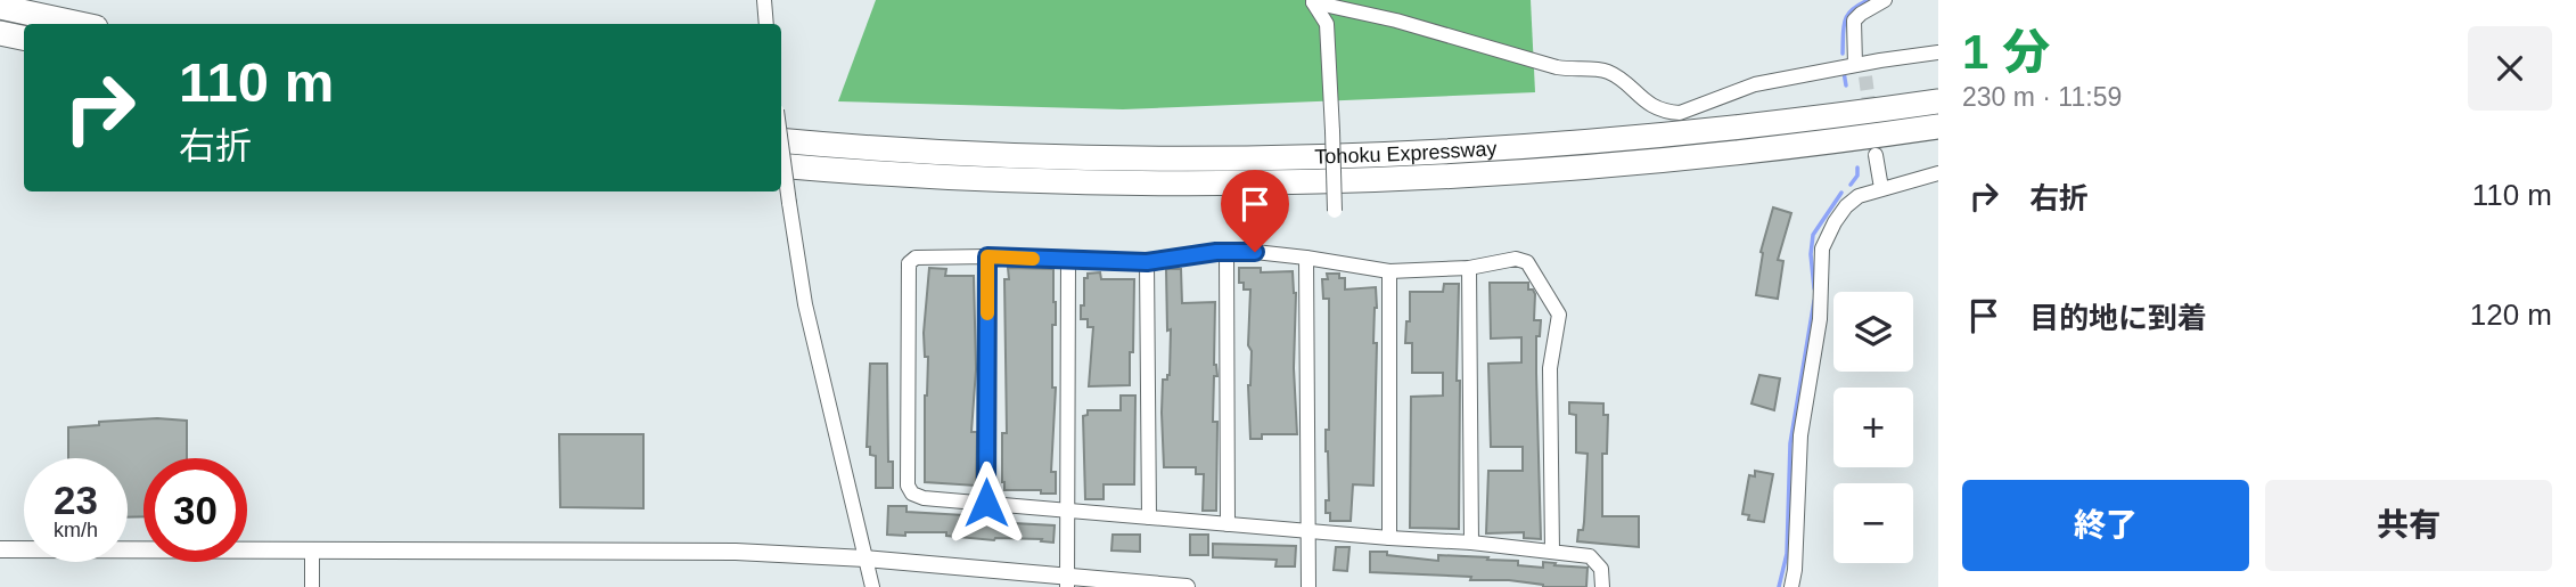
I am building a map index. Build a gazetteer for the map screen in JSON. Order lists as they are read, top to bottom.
{
  "streets": {
    "highway": ["Tohoku Expressway"]
  },
  "page": {
    "heading": ["1 分", "230 m · 11:59"],
    "turn": ["110 m", "右折"],
    "list": [
      {
        "name": "右折",
        "value": "110 m"
      },
      {
        "name": "目的地に到着",
        "value": "120 m"
      }
    ],
    "map_buttons": ["+", "−"],
    "speed": "23 km/h",
    "limit": "30",
    "buttons": ["終了", "共有"]
  }
}
